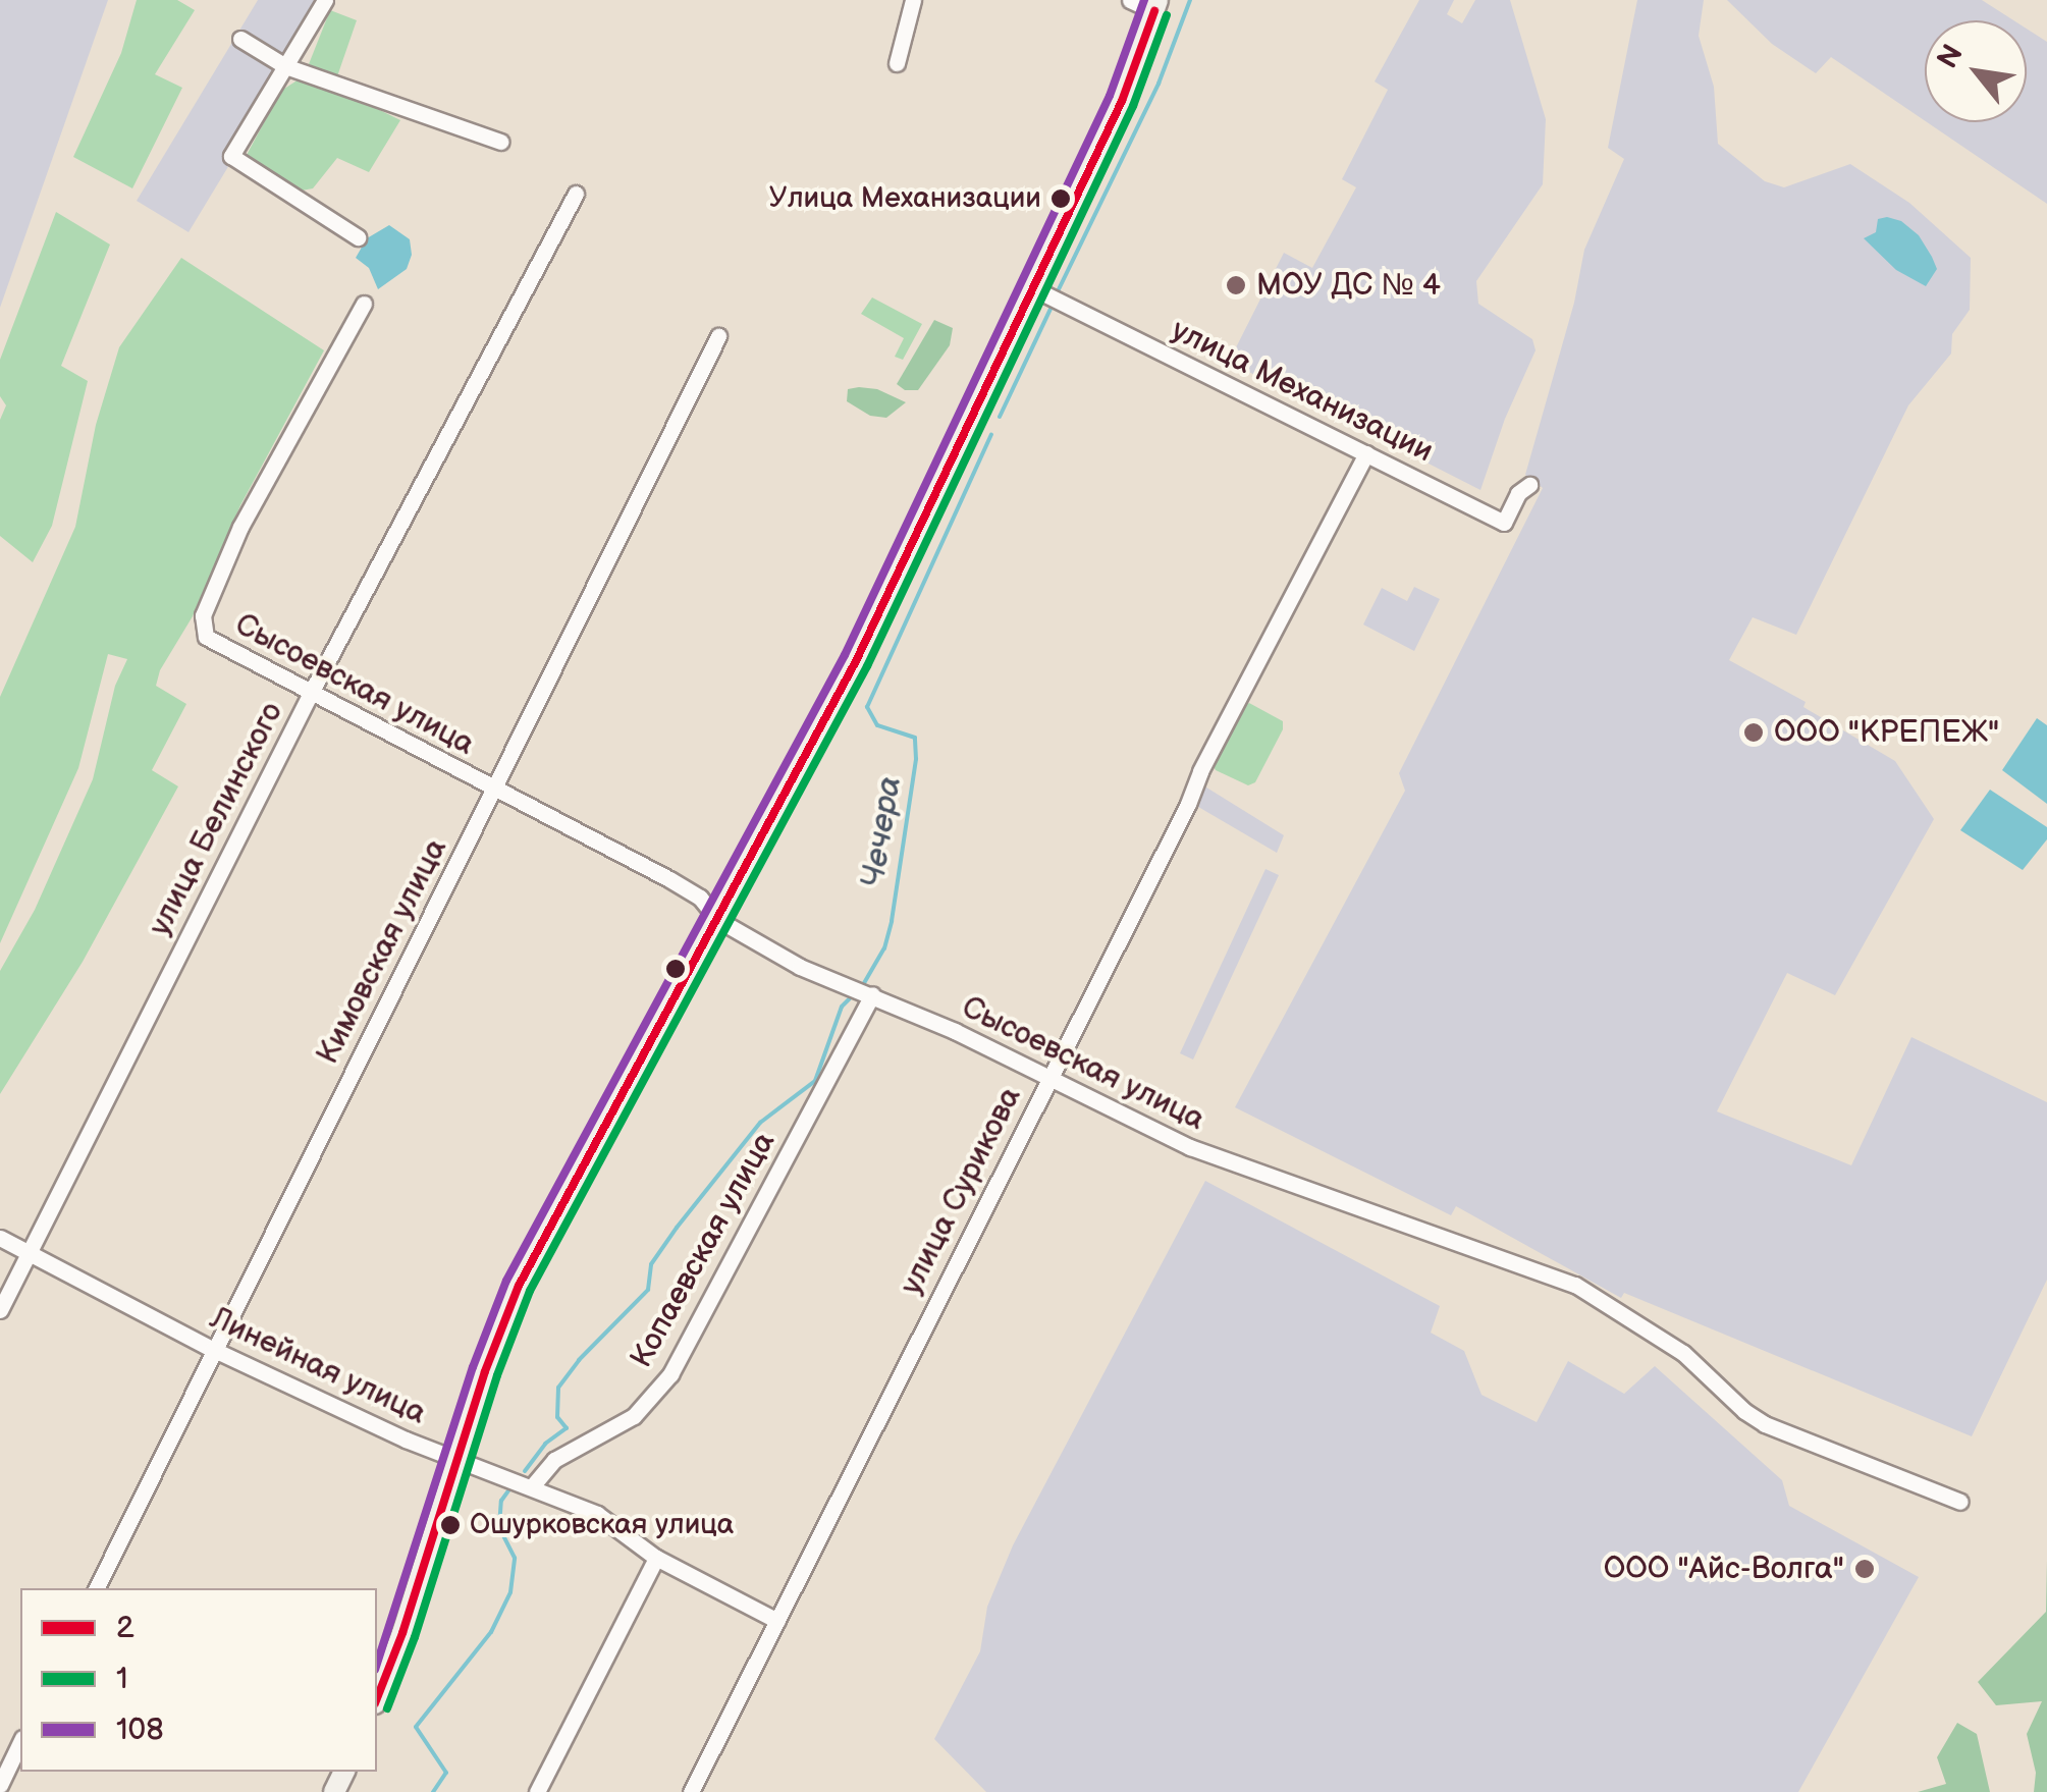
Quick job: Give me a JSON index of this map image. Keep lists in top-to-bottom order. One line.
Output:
{"streets":{"street":["улица Механизации","Сысоевская улица","улица Белинского","Кимовская улица","улица Сурикова","Копаевская улица","Линейная улица"]},"crossings":[["улица Механизации","улица Сурикова"],["Сысоевская улица","улица Белинского"],["Сысоевская улица","Кимовская улица"],["Сысоевская улица","улица Сурикова"],["Сысоевская улица","Копаевская улица"],["улица Белинского","Линейная улица"],["Кимовская улица","Линейная улица"],["улица Сурикова","Линейная улица"],["Копаевская улица","Линейная улица"]],"water":["Чечера"],"places":["Улица Механизации","МОУ ДС № 4","ООО \"КРЕПЕЖ\"","Ошурковская улица","ООО \"Айс-Волга\""],"lines":["transit line 108","transit line 2","transit line 1"],"legend":["2","1","108"],"north":"top left"}
